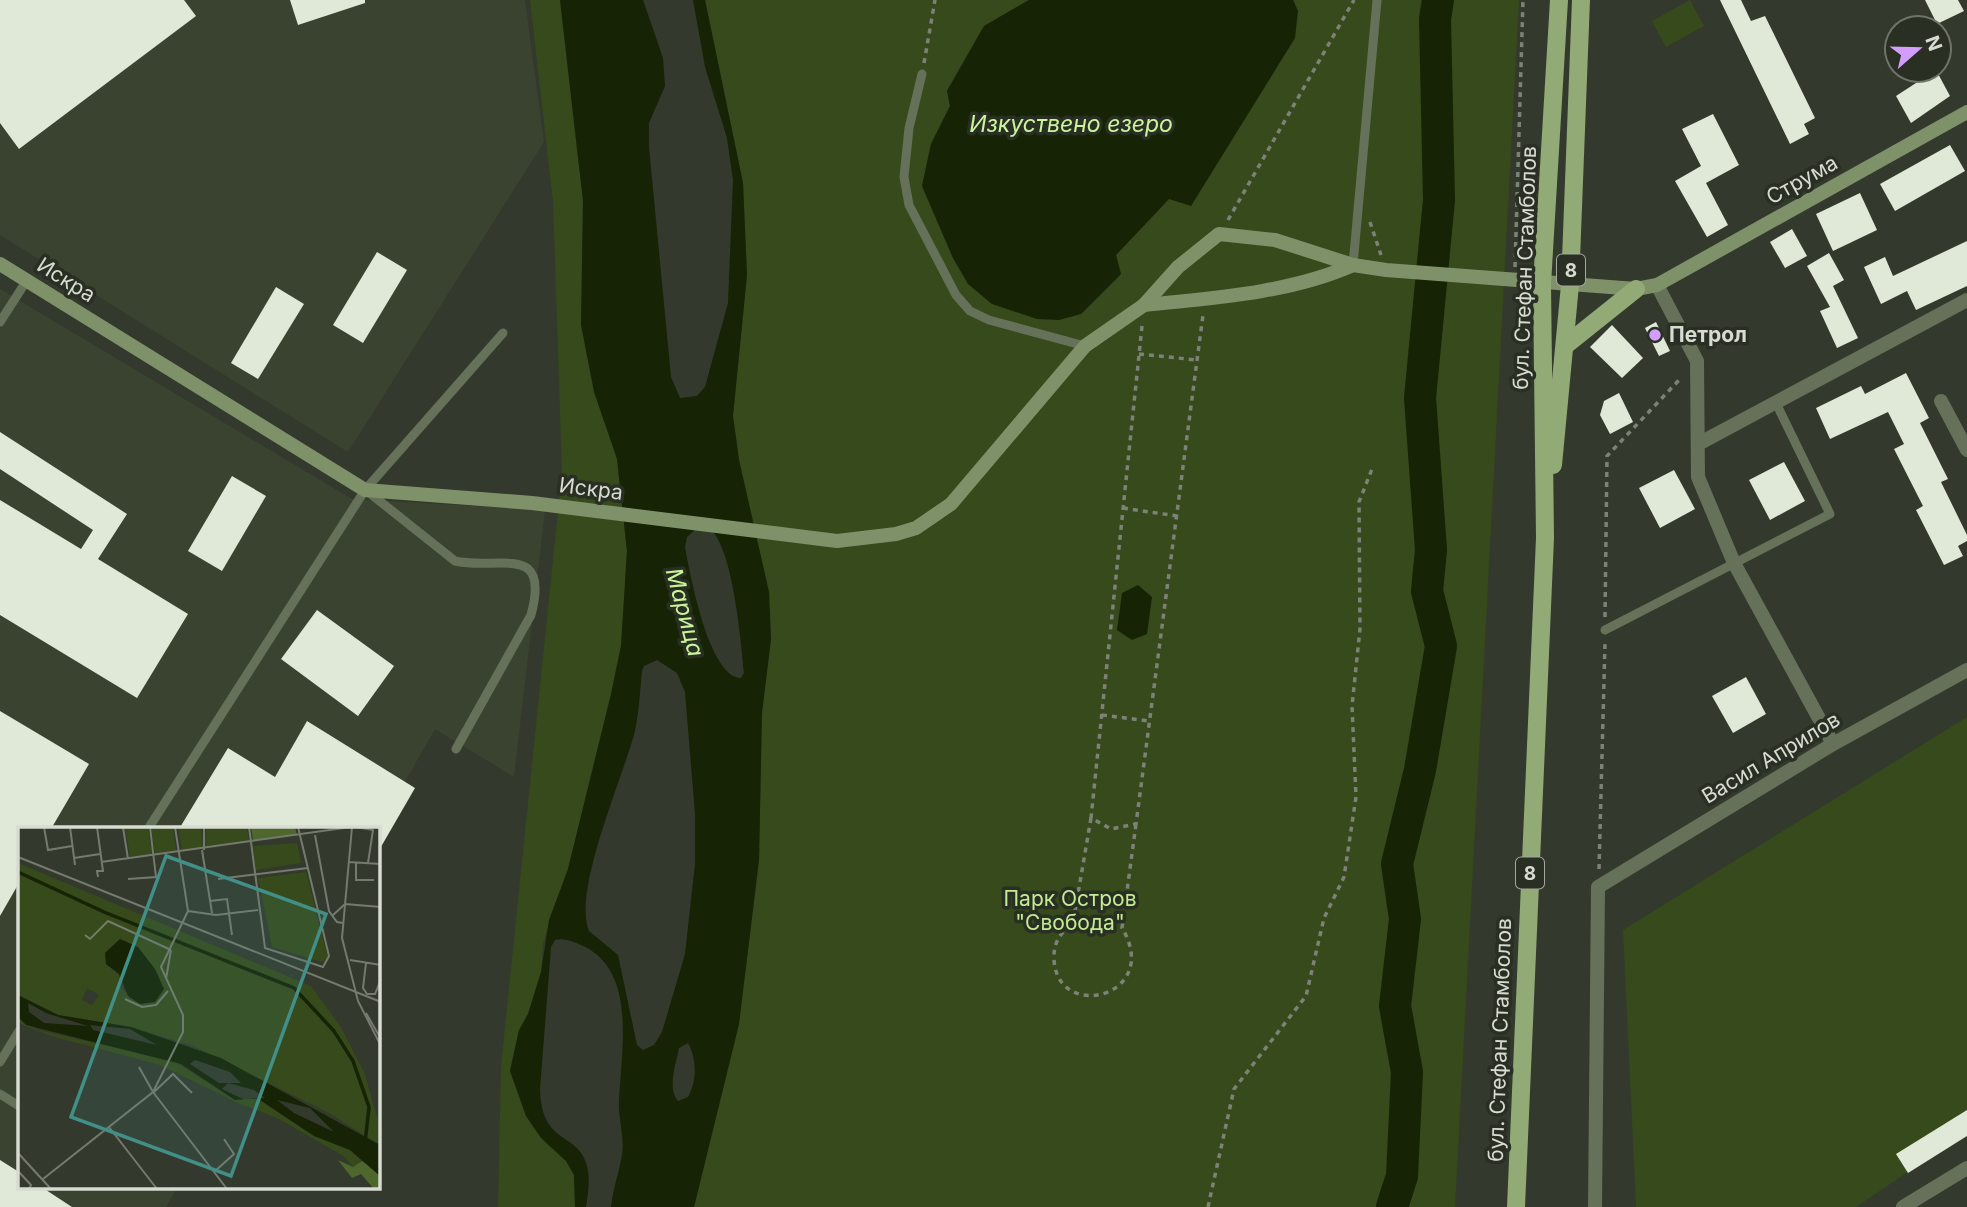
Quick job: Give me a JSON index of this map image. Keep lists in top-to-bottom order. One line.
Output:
{"streets":{"main road":["бул. Стефан Стамболов","8"],"street":["Струма","Искра","Васил Априлов"]},"crossings":[["Струма","бул. Стефан Стамболов"],["Струма","Искра"]],"water":["Изкуствено езеро","Марица"],"parks":["Парк Остров \"Свобода\""],"places":["Петрол"],"north":"right"}
